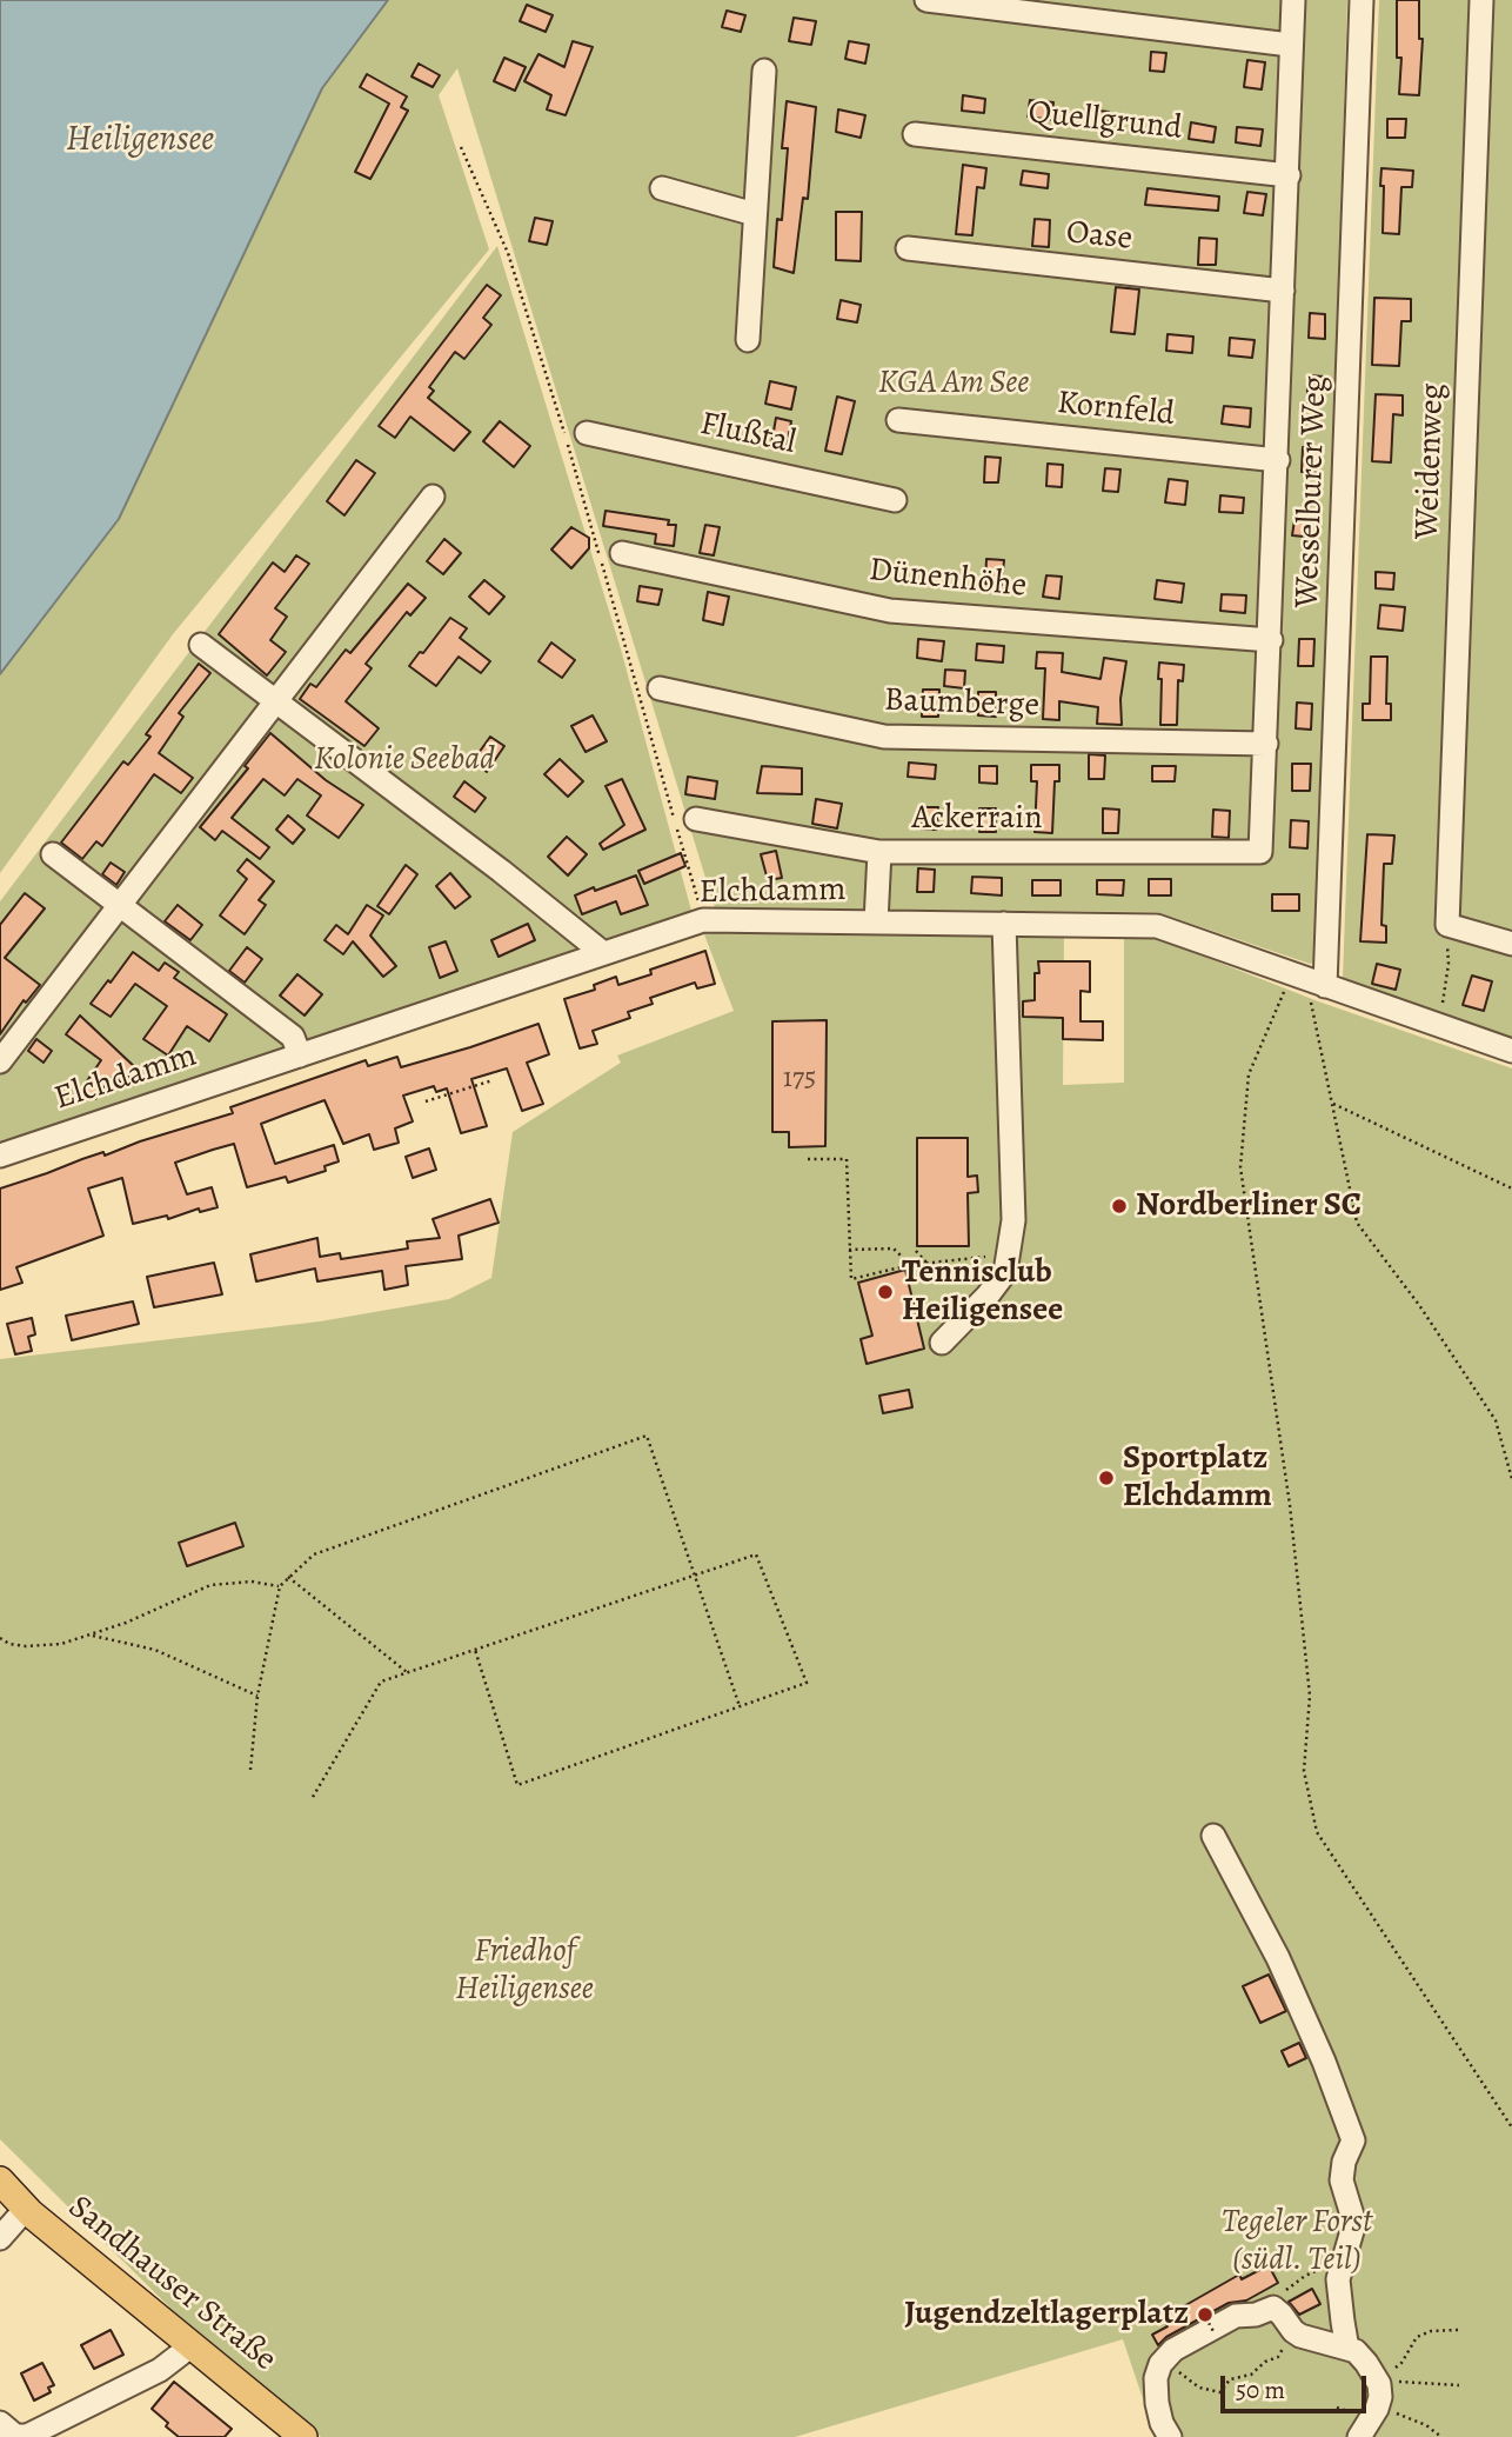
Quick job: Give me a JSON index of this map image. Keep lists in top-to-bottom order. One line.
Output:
{"streets":{"main road":["Sandhauser Straße"],"street":["Quellgrund","Oase","Kornfeld","Flußtal","Weidenweg","Wesselburer Weg","Dünenhöhe","Baumberge","Ackerrain","Elchdamm"]},"crossings":[["Wesselburer Weg","Elchdamm"],["Baumberge","Ackerrain"]],"water":["Heiligensee"],"parks":["KGA Am See","Kolonie Seebad","Friedhof Heiligensee","Tegeler Forst (südl. Teil)"],"places":["Nordberliner SC","Tennisclub Heiligensee","Sportplatz Elchdamm","Jugendzeltlagerplatz"],"house_numbers":["175"],"scale_bar":"50 m"}
